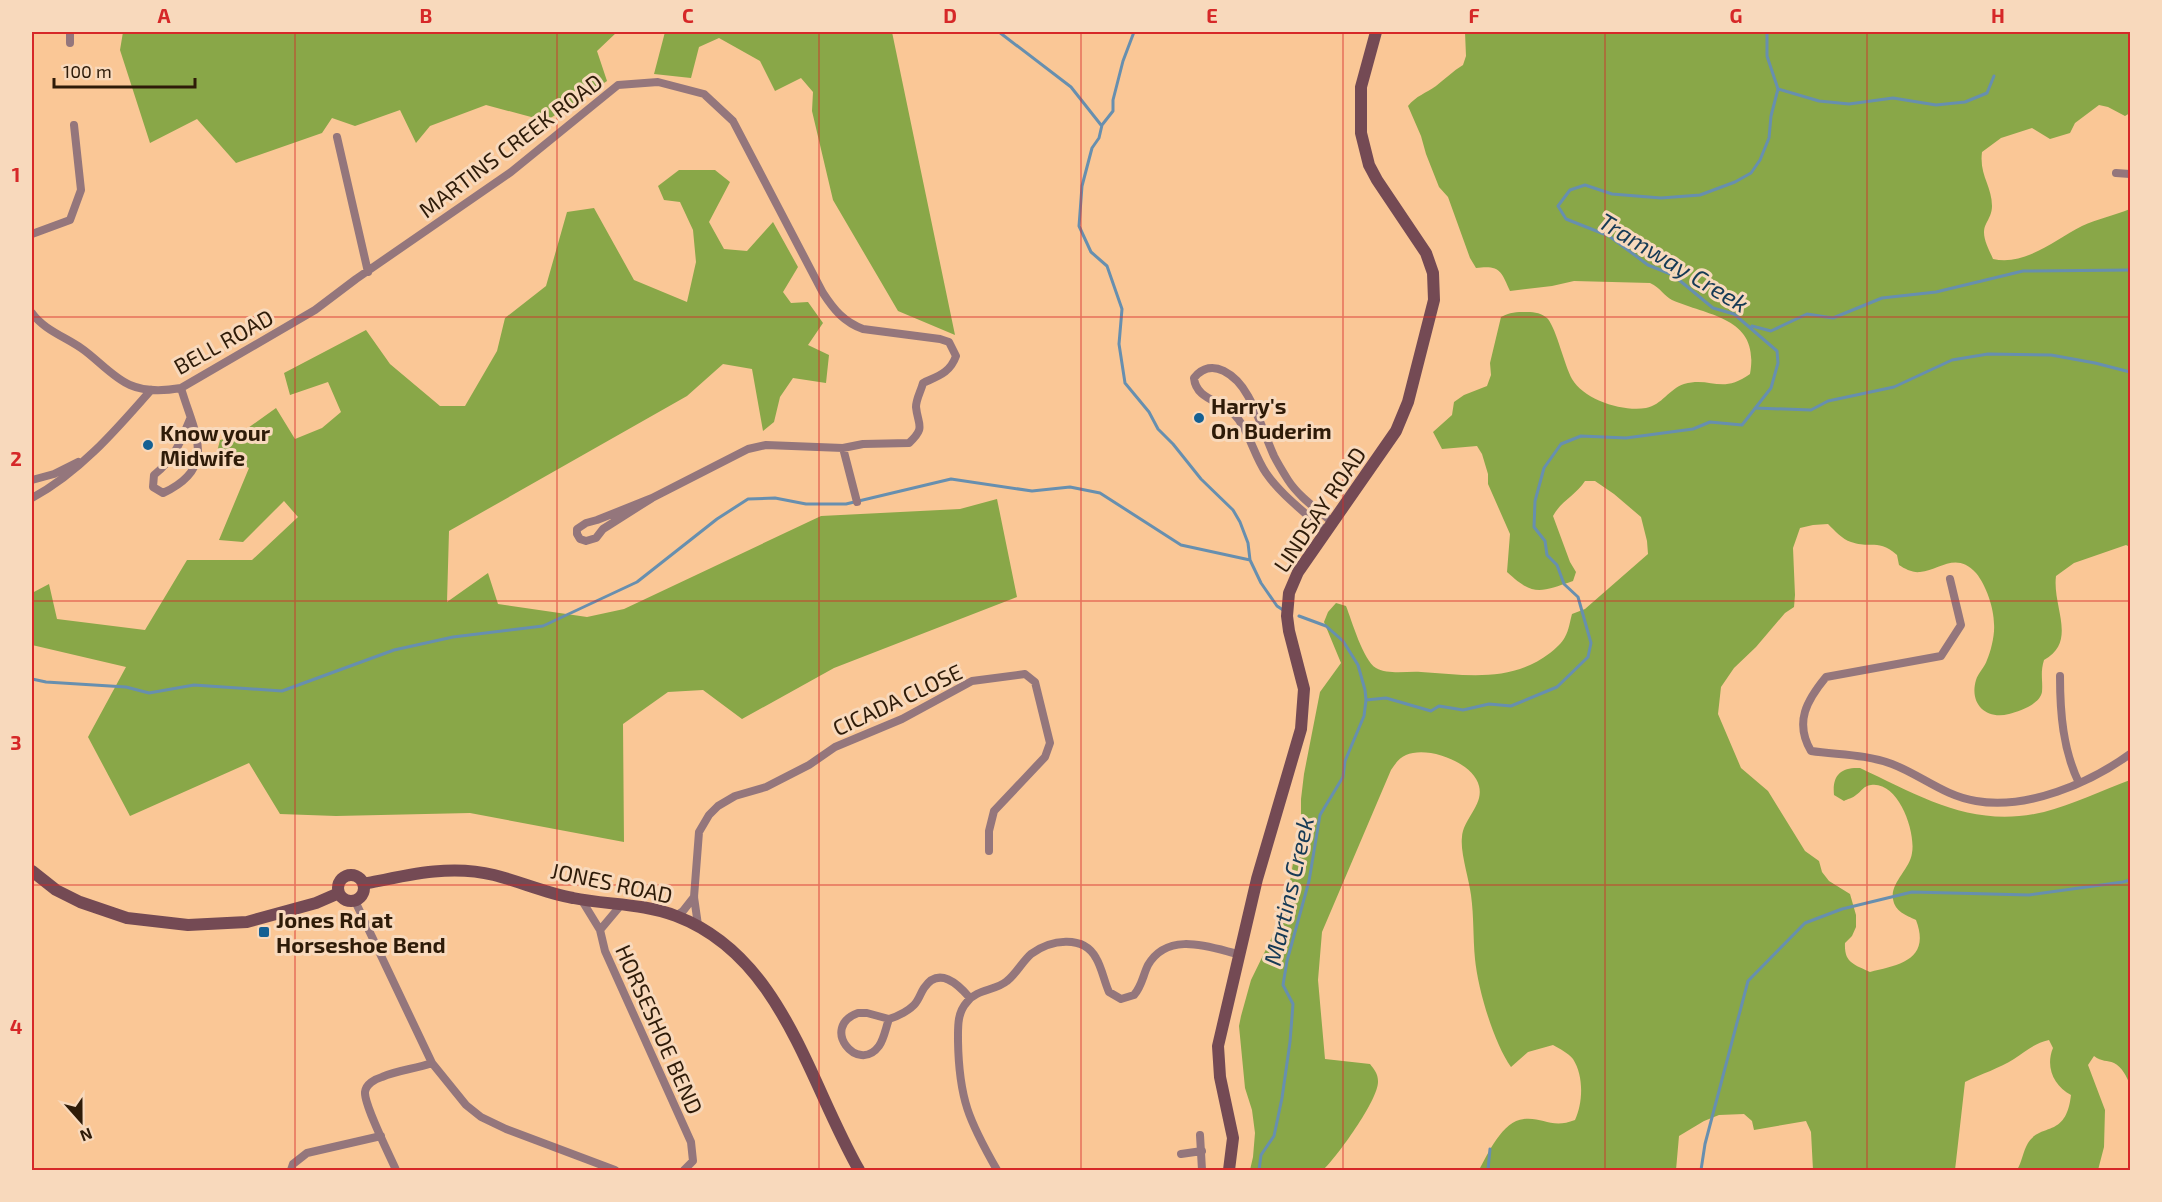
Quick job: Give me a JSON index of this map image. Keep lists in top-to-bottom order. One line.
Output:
{"streets":{"street":["MARTINS CREEK ROAD","BELL ROAD","LINDSAY ROAD","CICADA CLOSE","JONES ROAD","HORSESHOE BEND"]},"crossings":[["MARTINS CREEK ROAD","BELL ROAD"],["CICADA CLOSE","JONES ROAD"],["JONES ROAD","HORSESHOE BEND"]],"water":["Tramway Creek","Martins Creek"],"places":{"other":["Harry's On Buderim","Know your Midwife"],"transit":["Jones Rd at Horseshoe Bend"]},"scale_bar":"100 m","north":"bottom","grid":{"columns":["A","B","C","D","E","F","G","H"],"rows":["1","2","3","4"]}}
